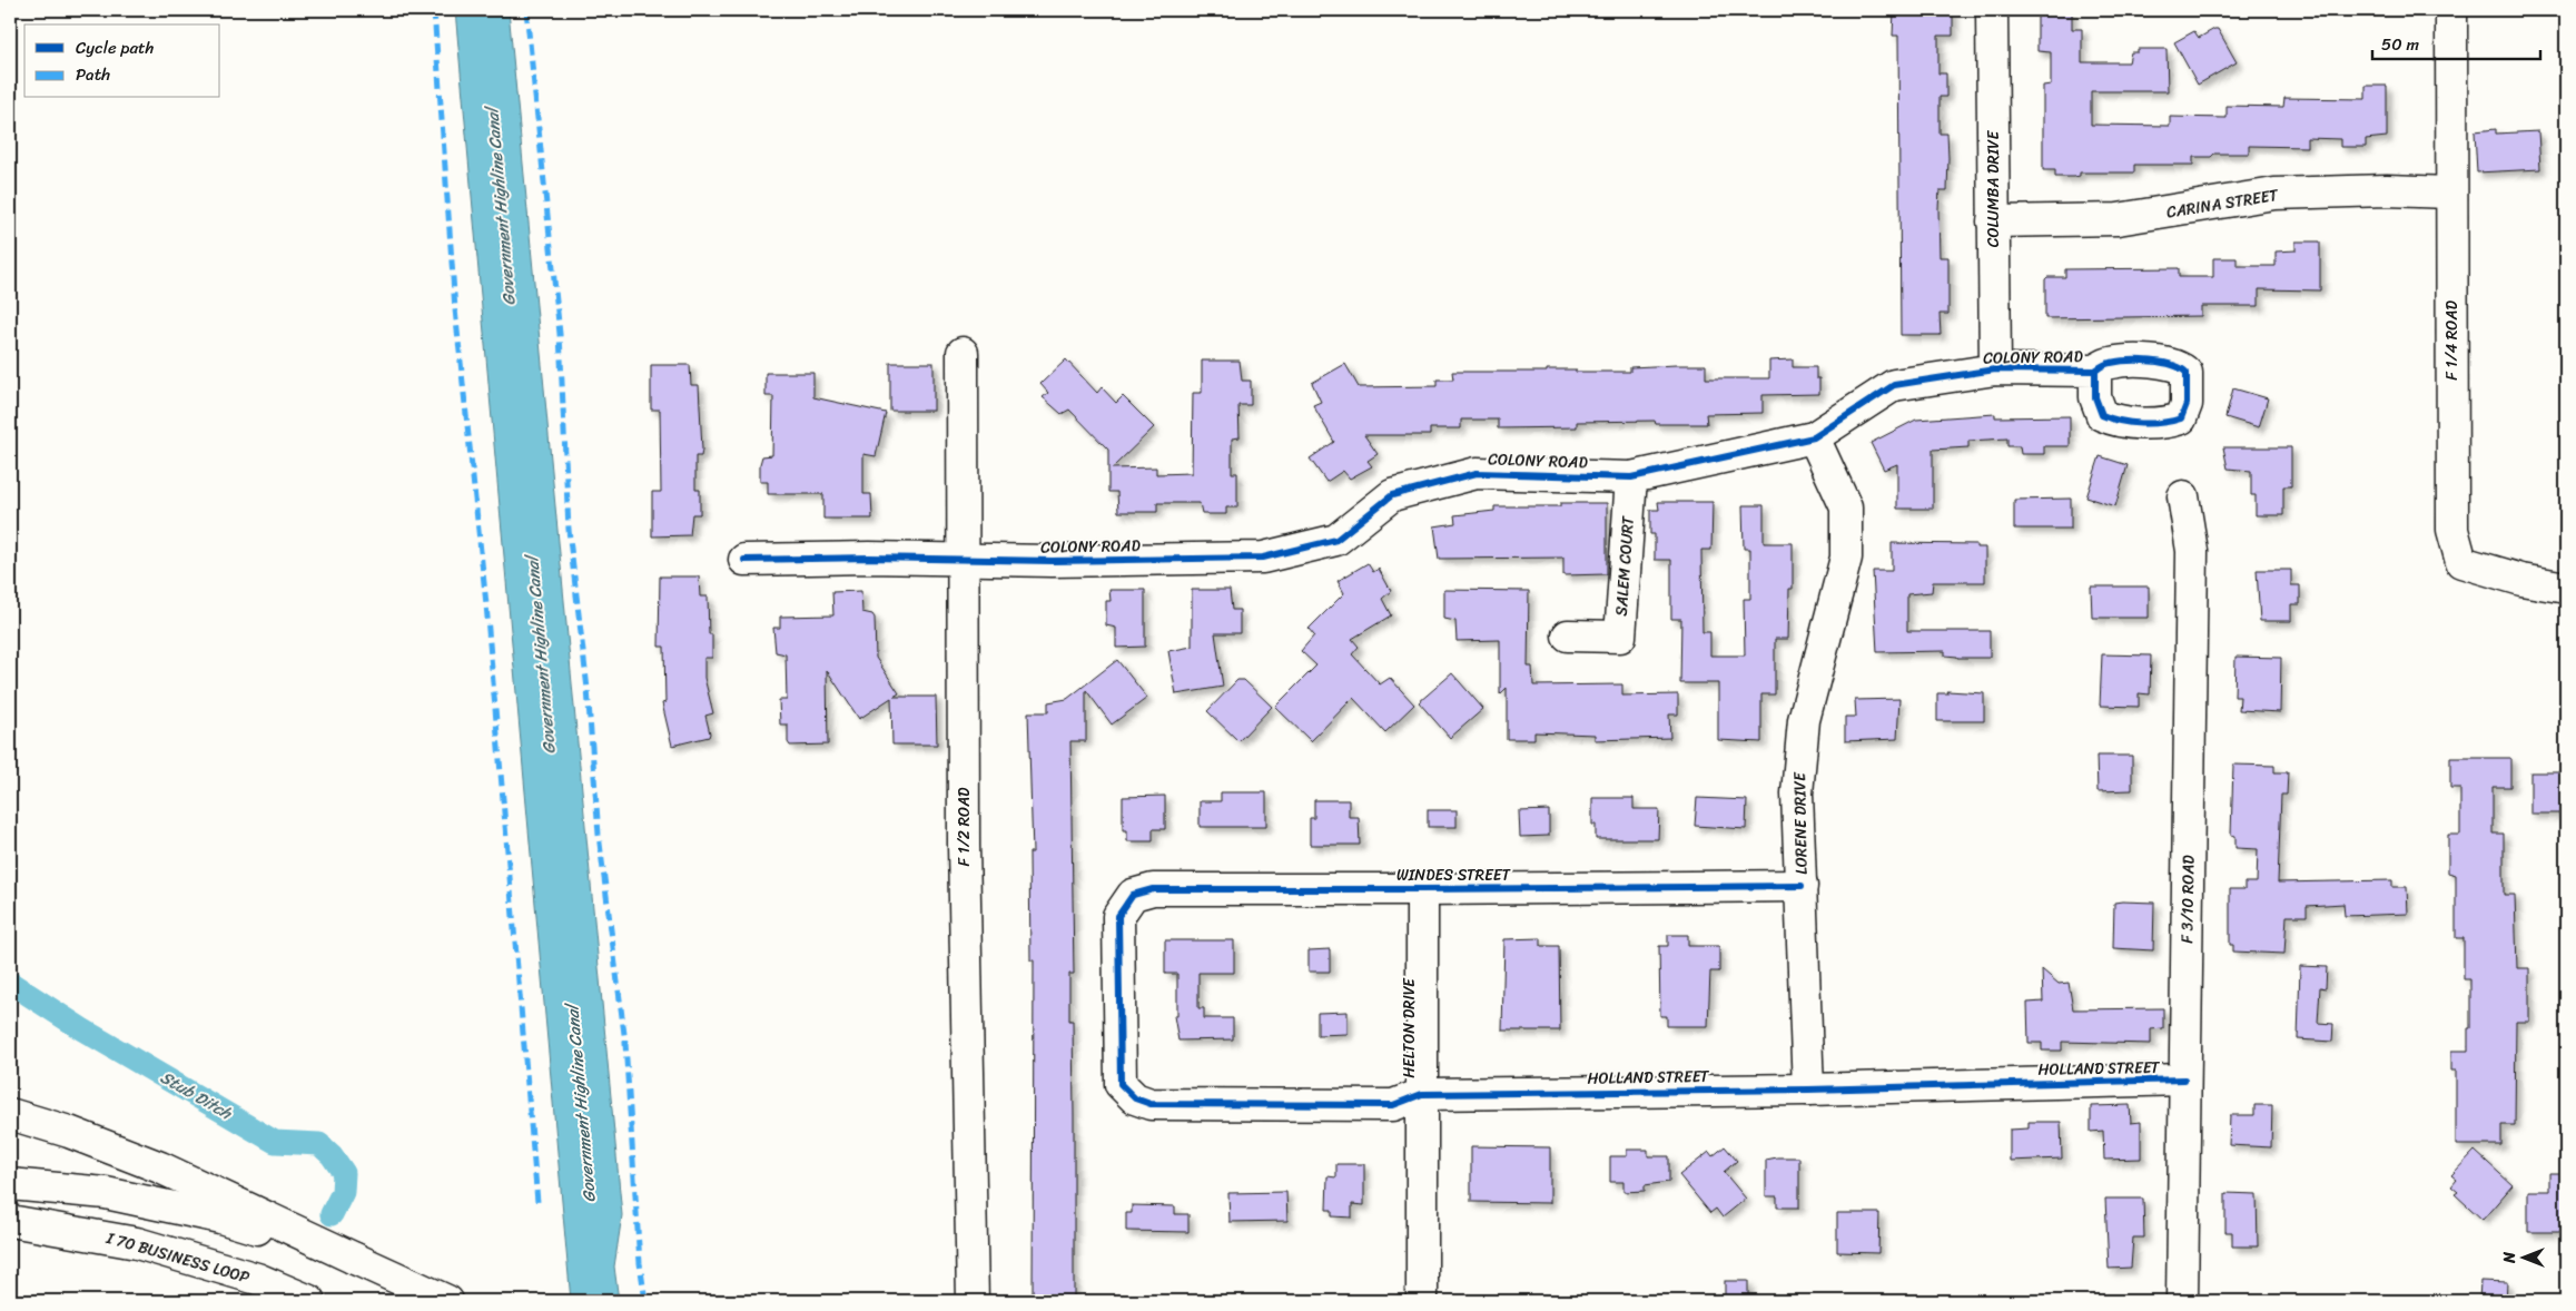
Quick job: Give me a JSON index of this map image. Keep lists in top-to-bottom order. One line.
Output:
{"streets":{"main road":["COLUMBA DRIVE","CARINA STREET","F 1/4 ROAD","COLONY ROAD","SALEM COURT","LORENE DRIVE","F 1/2 ROAD","WINDES STREET","F 3/10 ROAD","HELTON DRIVE","HOLLAND STREET","I 70 BUSINESS LOOP"]},"crossings":[["COLUMBA DRIVE","CARINA STREET"],["COLUMBA DRIVE","COLONY ROAD"],["CARINA STREET","F 1/4 ROAD"],["COLONY ROAD","SALEM COURT"],["COLONY ROAD","LORENE DRIVE"],["COLONY ROAD","F 1/2 ROAD"],["LORENE DRIVE","WINDES STREET"],["LORENE DRIVE","HOLLAND STREET"],["WINDES STREET","HELTON DRIVE"],["WINDES STREET","HOLLAND STREET"],["F 3/10 ROAD","HOLLAND STREET"],["HELTON DRIVE","HOLLAND STREET"]],"water":["Government Highline Canal","Stub Ditch"],"legend":["Cycle path","Path"],"scale_bar":"50 m","north":"left"}
